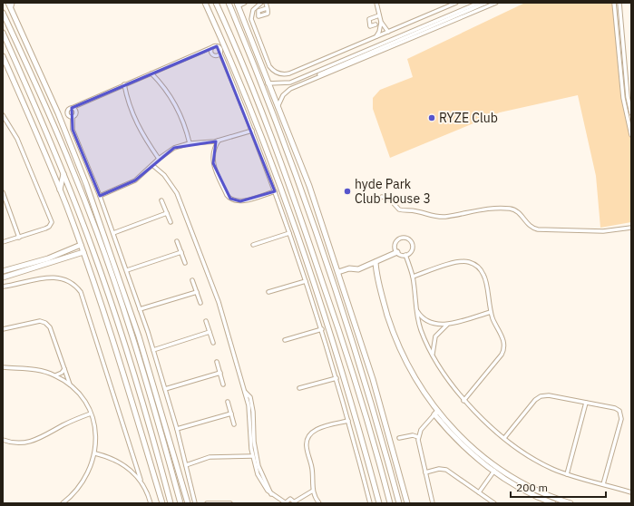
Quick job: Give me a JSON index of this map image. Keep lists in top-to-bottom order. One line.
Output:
{"places":["RYZE Club","hyde Park Club House 3"],"scale_bar":"200 m"}
